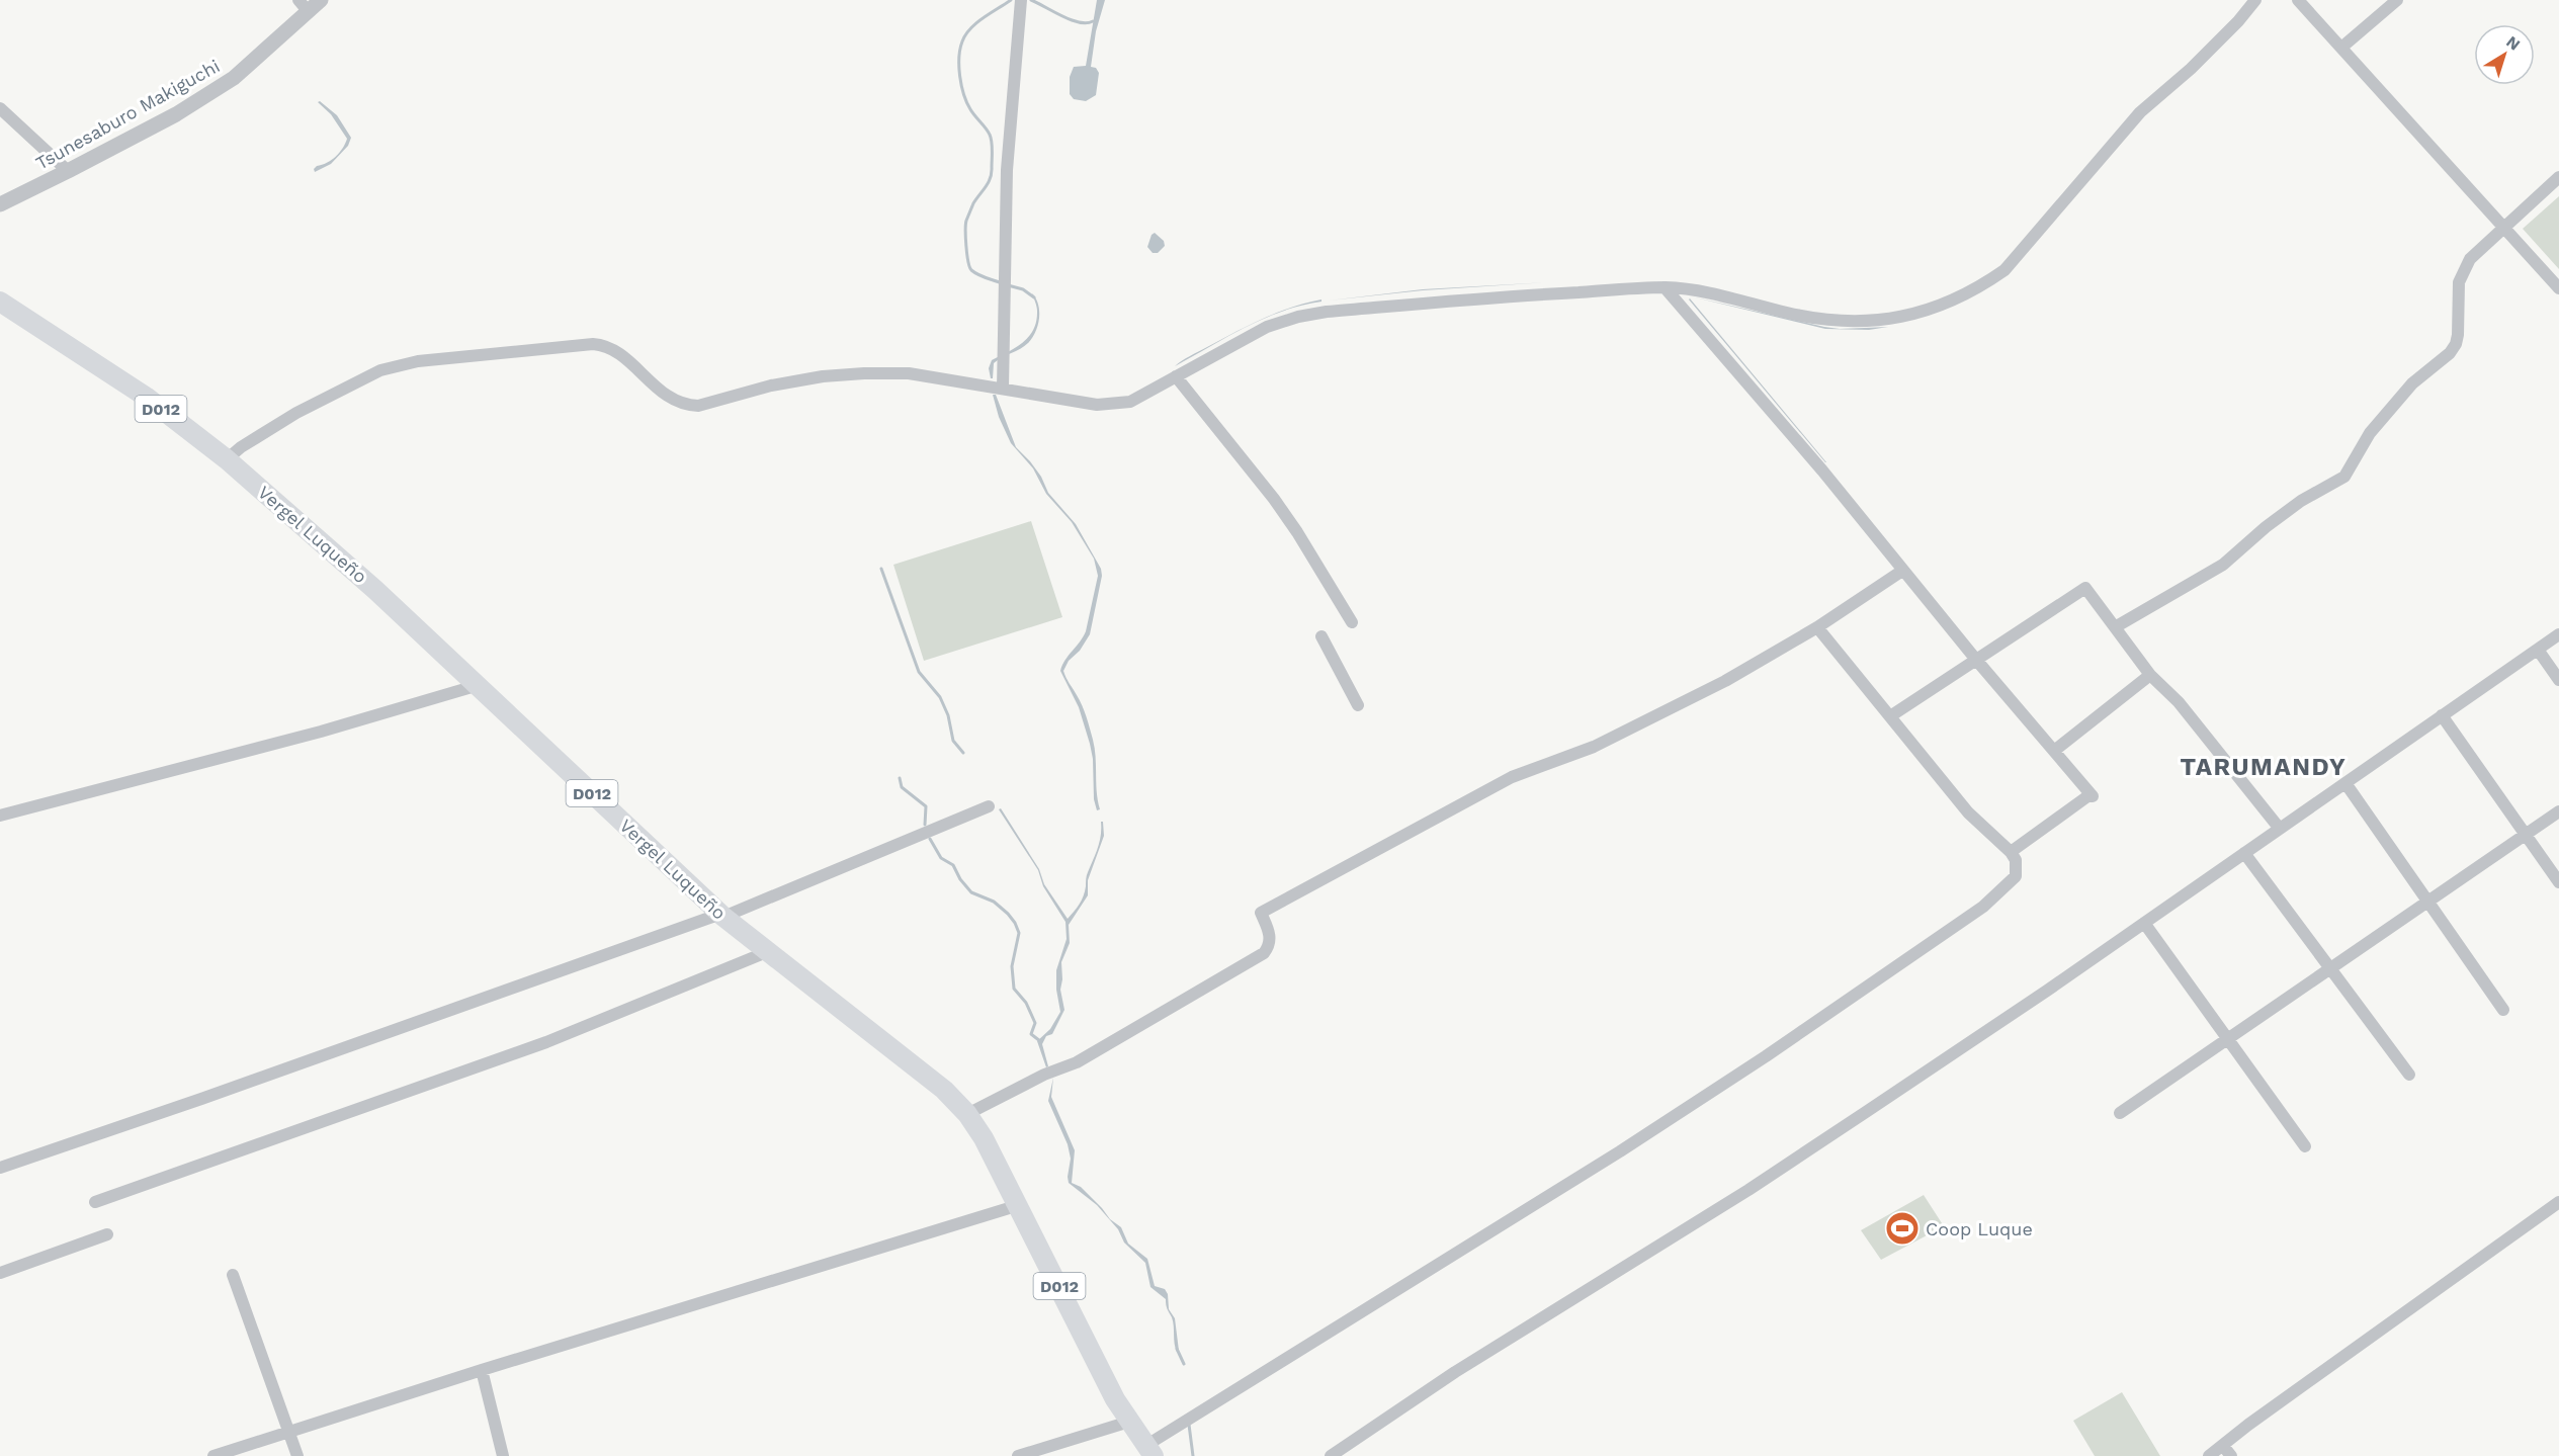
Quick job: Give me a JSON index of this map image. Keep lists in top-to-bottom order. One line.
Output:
{"streets":{"main road":["D012","Vergel Luqueño"],"street":["Tsunesaburo Makiguchi"]},"districts":["TARUMANDY"],"places":{"sports":["Coop Luque"]},"north":"top right"}
